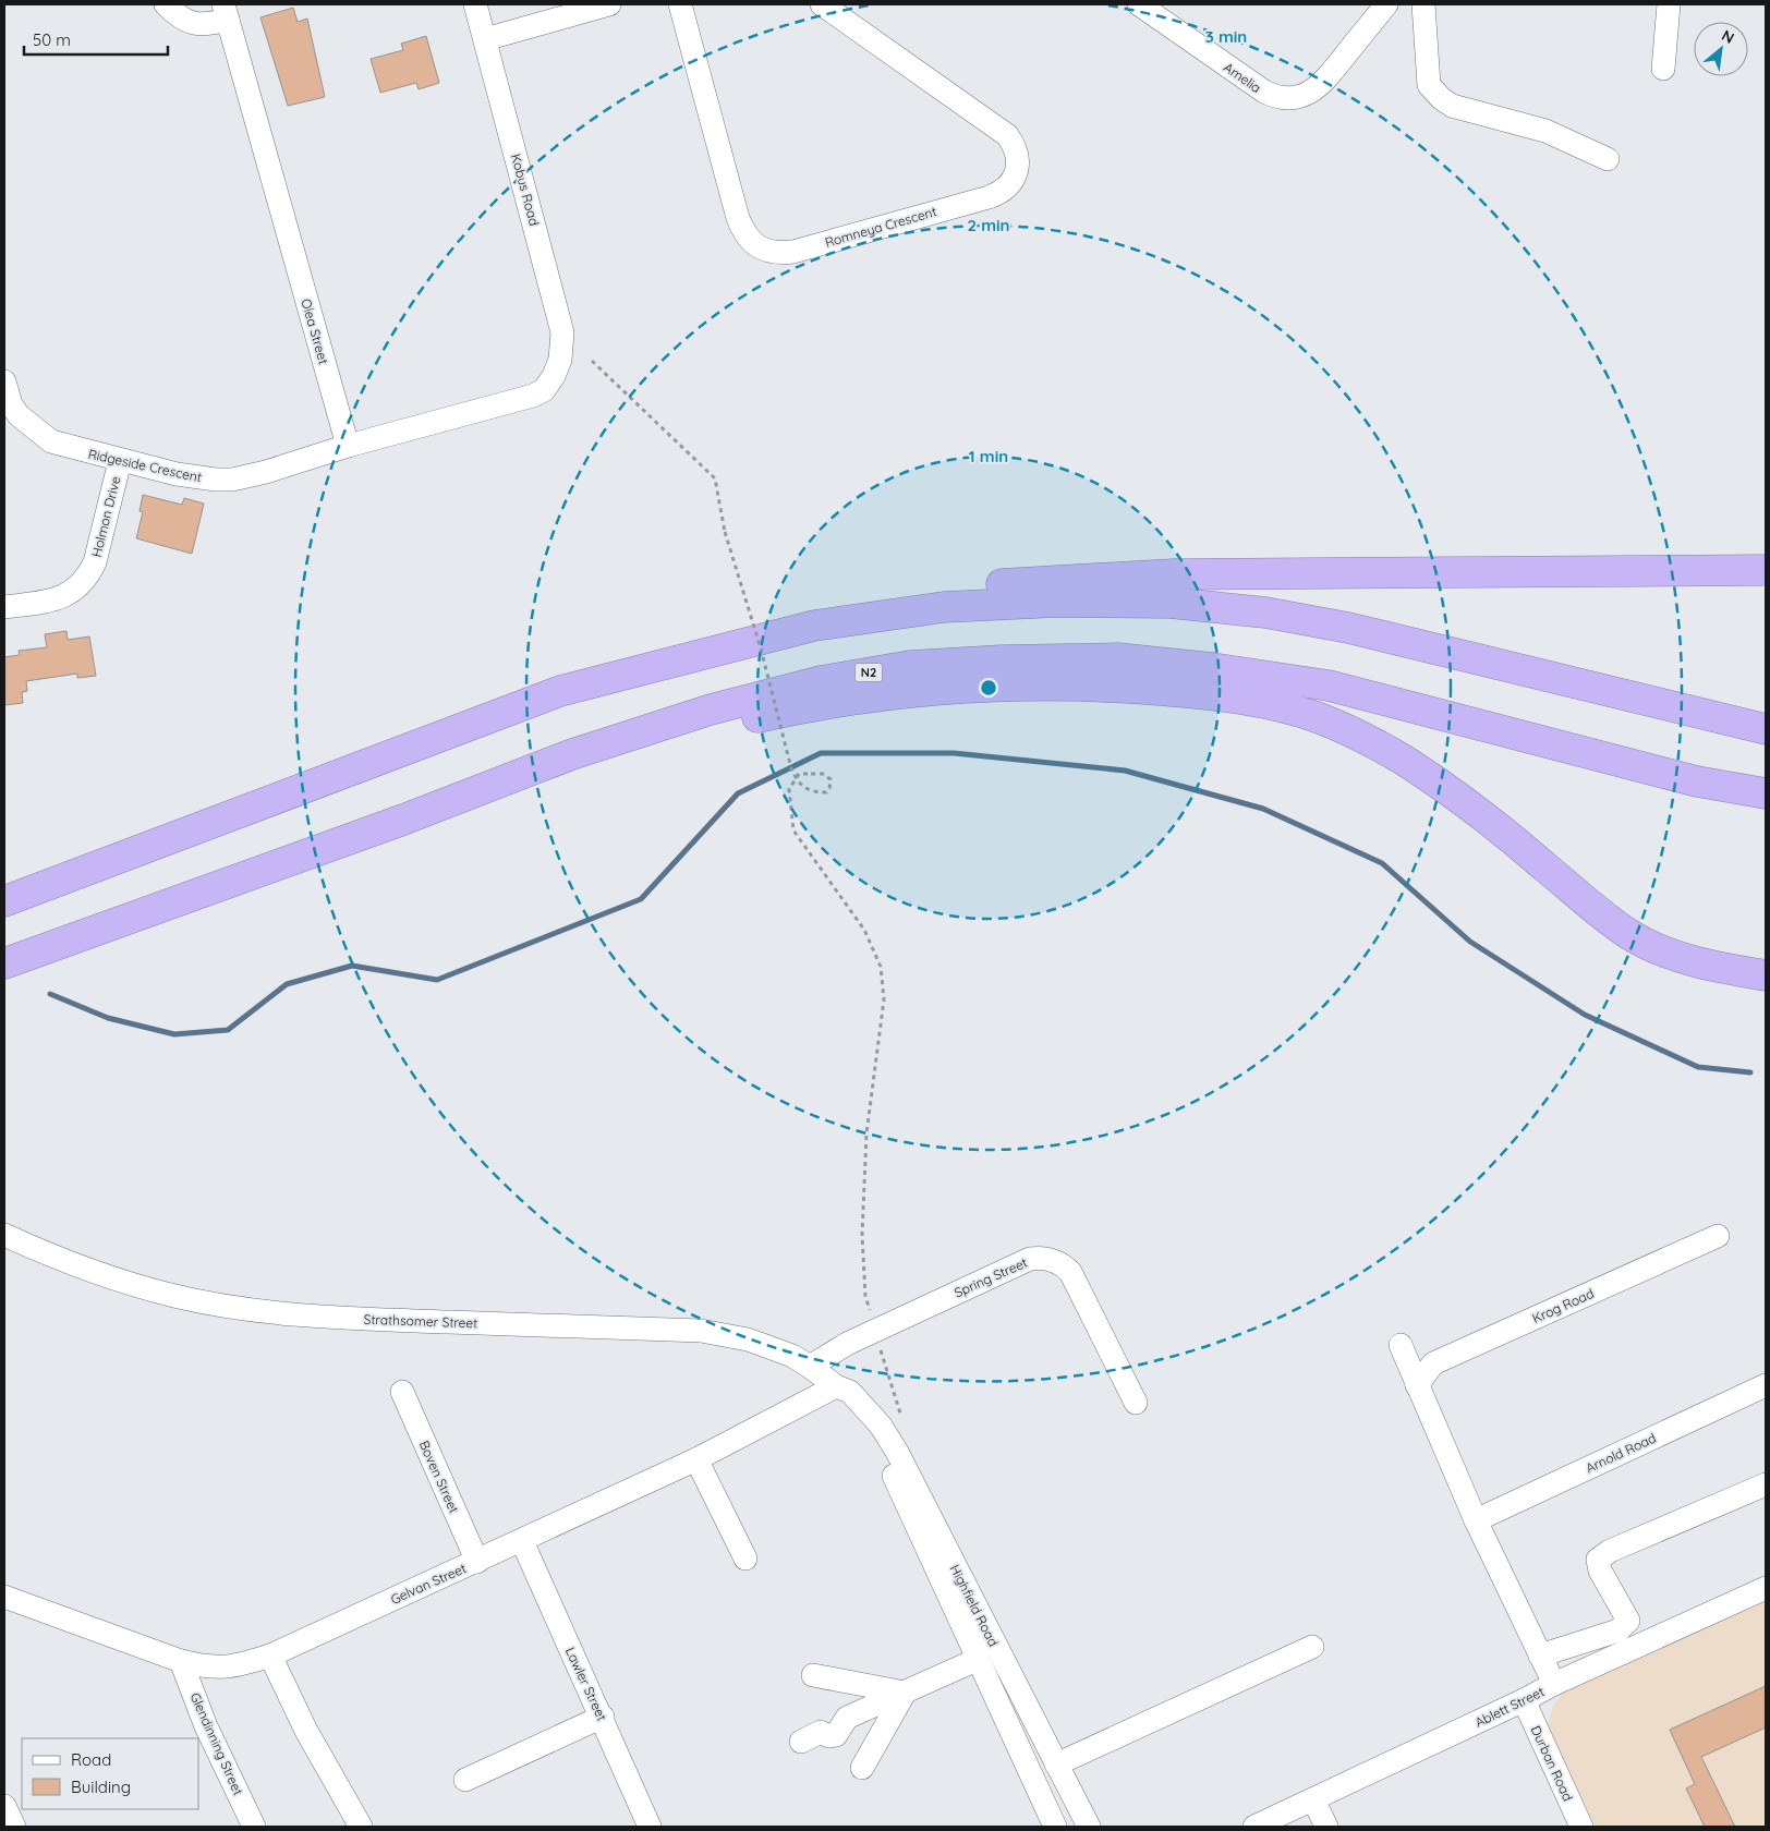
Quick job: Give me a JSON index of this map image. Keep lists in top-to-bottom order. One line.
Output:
{"streets":{"highway":["N2"],"street":["Amelia","Kobus Road","Romneya Crescent","Olea Street","Ridgeside Crescent","Holmon Drive","Spring Street","Krog Road","Strathsomer Street","Arnold Road","Boven Street","Gelvan Street","Highfield Road","Lawler Street","Ablett Street","Glendinning Street","Durban Road"]},"crossings":[["Kobus Road","Olea Street"],["Kobus Road","Ridgeside Crescent"],["Olea Street","Ridgeside Crescent"],["Ridgeside Crescent","Holmon Drive"],["Spring Street","Strathsomer Street"],["Strathsomer Street","Gelvan Street"],["Strathsomer Street","Highfield Road"],["Boven Street","Gelvan Street"],["Gelvan Street","Highfield Road"],["Gelvan Street","Lawler Street"],["Gelvan Street","Glendinning Street"],["Ablett Street","Durban Road"]],"legend":["Road","Building"],"scale_bar":"50 m","north":"top right","rings":["3 min","2 min","1 min"]}
